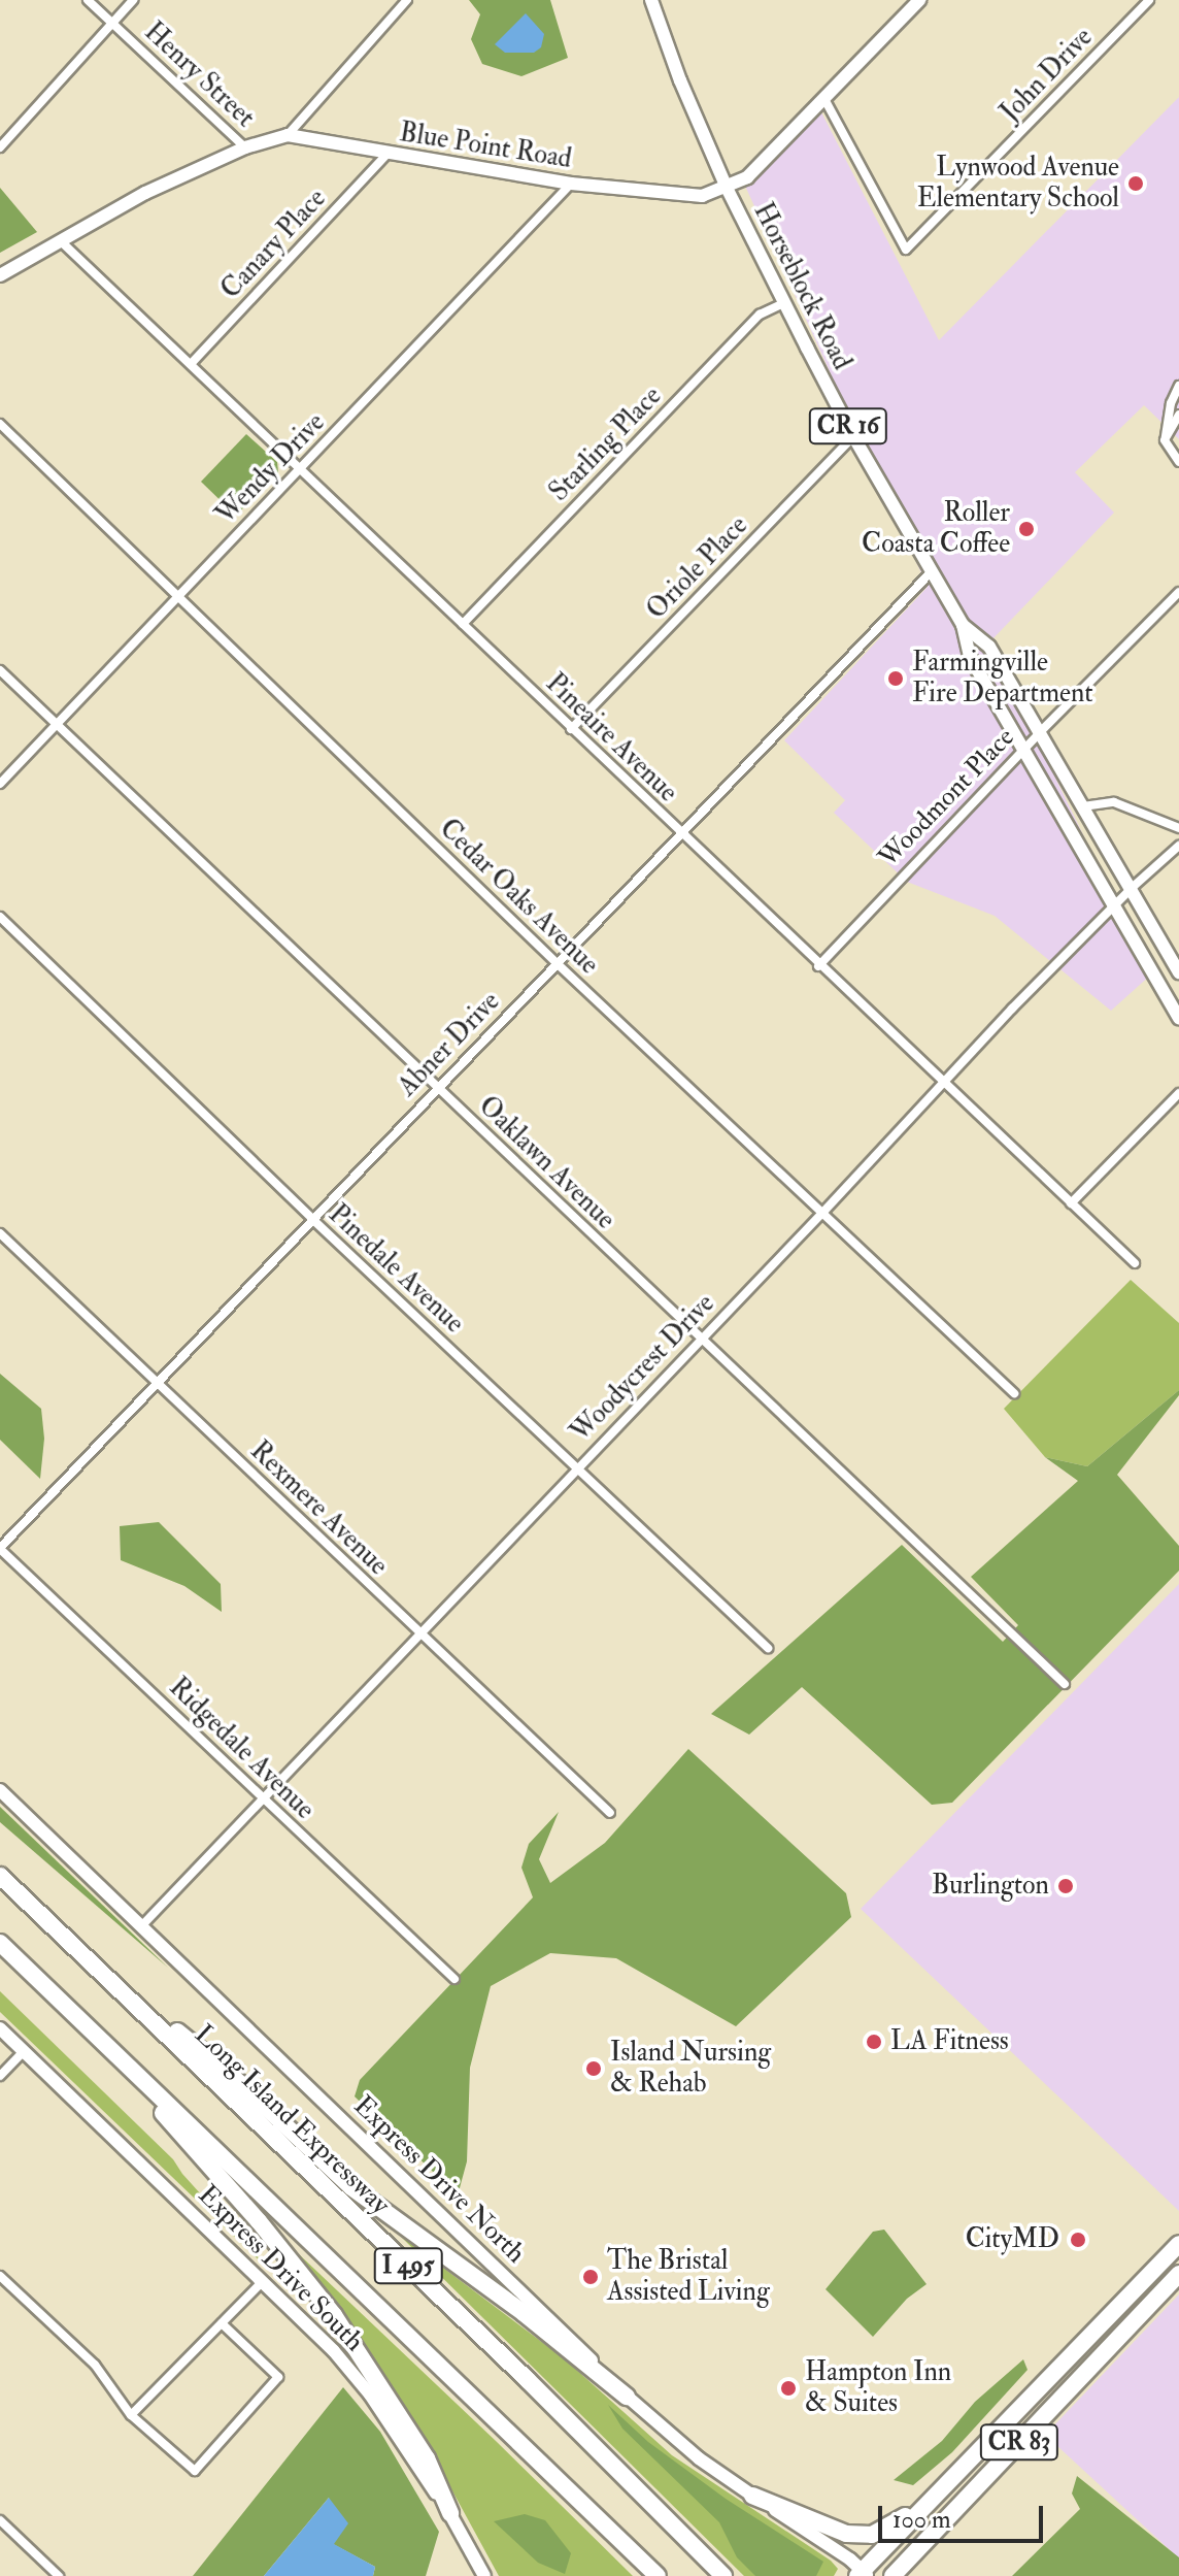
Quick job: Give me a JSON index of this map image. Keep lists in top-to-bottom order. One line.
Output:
{"streets":{"highway":["Long Island Expressway","I 495","CR 83"],"main road":["Blue Point Road","Horseblock Road","CR 16","Express Drive North","Express Drive South"],"street":["Henry Street","John Drive","Canary Place","Starling Place","Wendy Drive","Oriole Place","Pineaire Avenue","Woodmont Place","Cedar Oaks Avenue","Abner Drive","Oaklawn Avenue","Pinedale Avenue","Woodycrest Drive","Rexmere Avenue","Ridgedale Avenue"]},"crossings":[["Henry Street","Blue Point Road"],["John Drive","Blue Point Road"],["Blue Point Road","Canary Place"],["Blue Point Road","Horseblock Road"],["Blue Point Road","Wendy Drive"],["Blue Point Road","Pineaire Avenue"],["Canary Place","Pineaire Avenue"],["Horseblock Road","Starling Place"],["Horseblock Road","Oriole Place"],["Horseblock Road","Woodmont Place"],["Horseblock Road","Abner Drive"],["Horseblock Road","Woodycrest Drive"],["Starling Place","Pineaire Avenue"],["Wendy Drive","Pineaire Avenue"],["Wendy Drive","Cedar Oaks Avenue"],["Wendy Drive","Oaklawn Avenue"],["Oriole Place","Pineaire Avenue"],["Pineaire Avenue","Woodmont Place"],["Pineaire Avenue","Abner Drive"],["Pineaire Avenue","Woodycrest Drive"],["Cedar Oaks Avenue","Abner Drive"],["Cedar Oaks Avenue","Woodycrest Drive"],["Abner Drive","Oaklawn Avenue"],["Abner Drive","Pinedale Avenue"],["Abner Drive","Rexmere Avenue"],["Abner Drive","Ridgedale Avenue"],["Oaklawn Avenue","Woodycrest Drive"],["Pinedale Avenue","Woodycrest Drive"],["Woodycrest Drive","Rexmere Avenue"],["Woodycrest Drive","Ridgedale Avenue"],["Woodycrest Drive","Express Drive North"],["Express Drive North","CR 83"]],"places":["Lynwood Avenue Elementary School","Roller Coasta Coffee","Farmingville Fire Department","Burlington","LA Fitness","Island Nursing & Rehab","CityMD","The Bristal Assisted Living","Hampton Inn & Suites"],"scale_bar":"100 m"}
